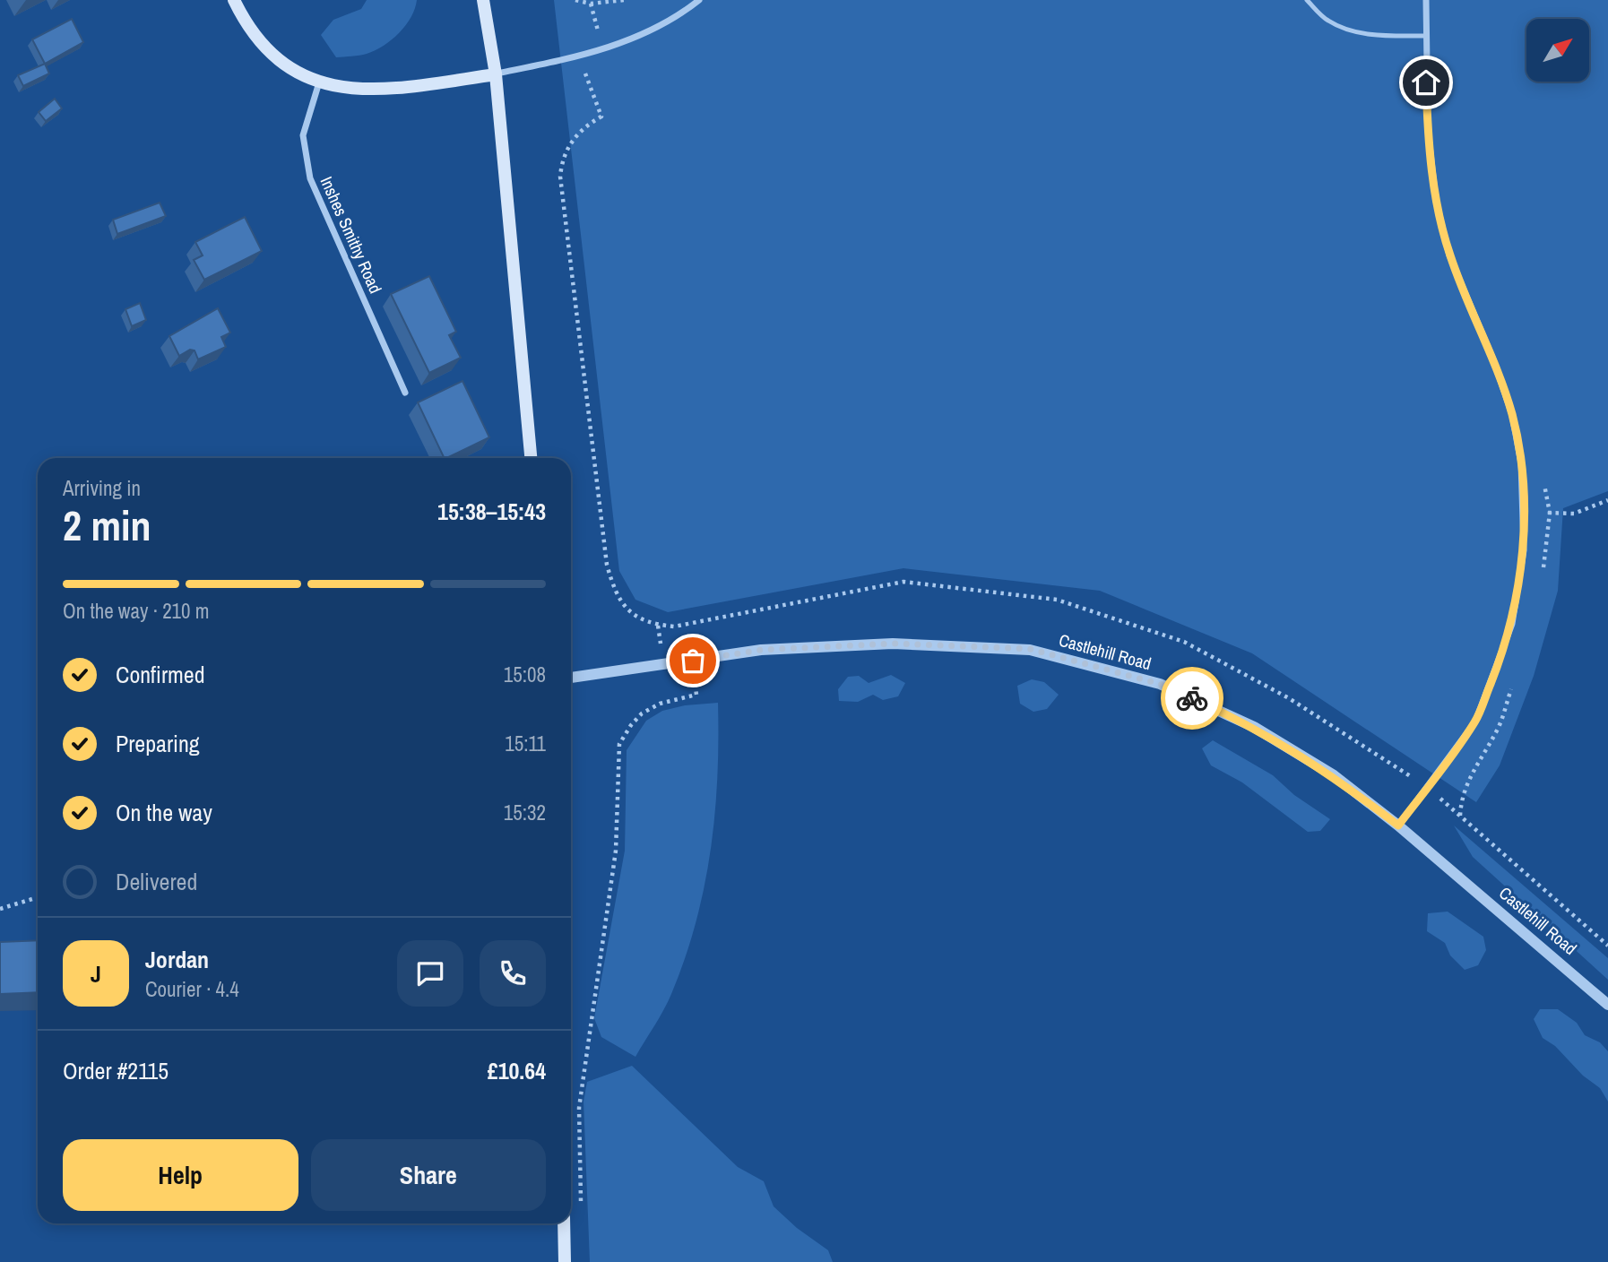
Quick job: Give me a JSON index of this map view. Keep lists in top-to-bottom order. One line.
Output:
{"streets":{"street":["Inshes Smithy Road","Castlehill Road"]},"north":"top right","page":{"heading":["2 min","Arriving in","15:38–15:43"],"panel":["Jordan","Courier · 4.4","Order #2115","£10.64"],"bar":"On the way · 210 m","list":[["Confirmed","15:08"],["Preparing","15:11"],["On the way","15:32"],"Delivered"],"round":"J","buttons":["Help","Share"]}}
